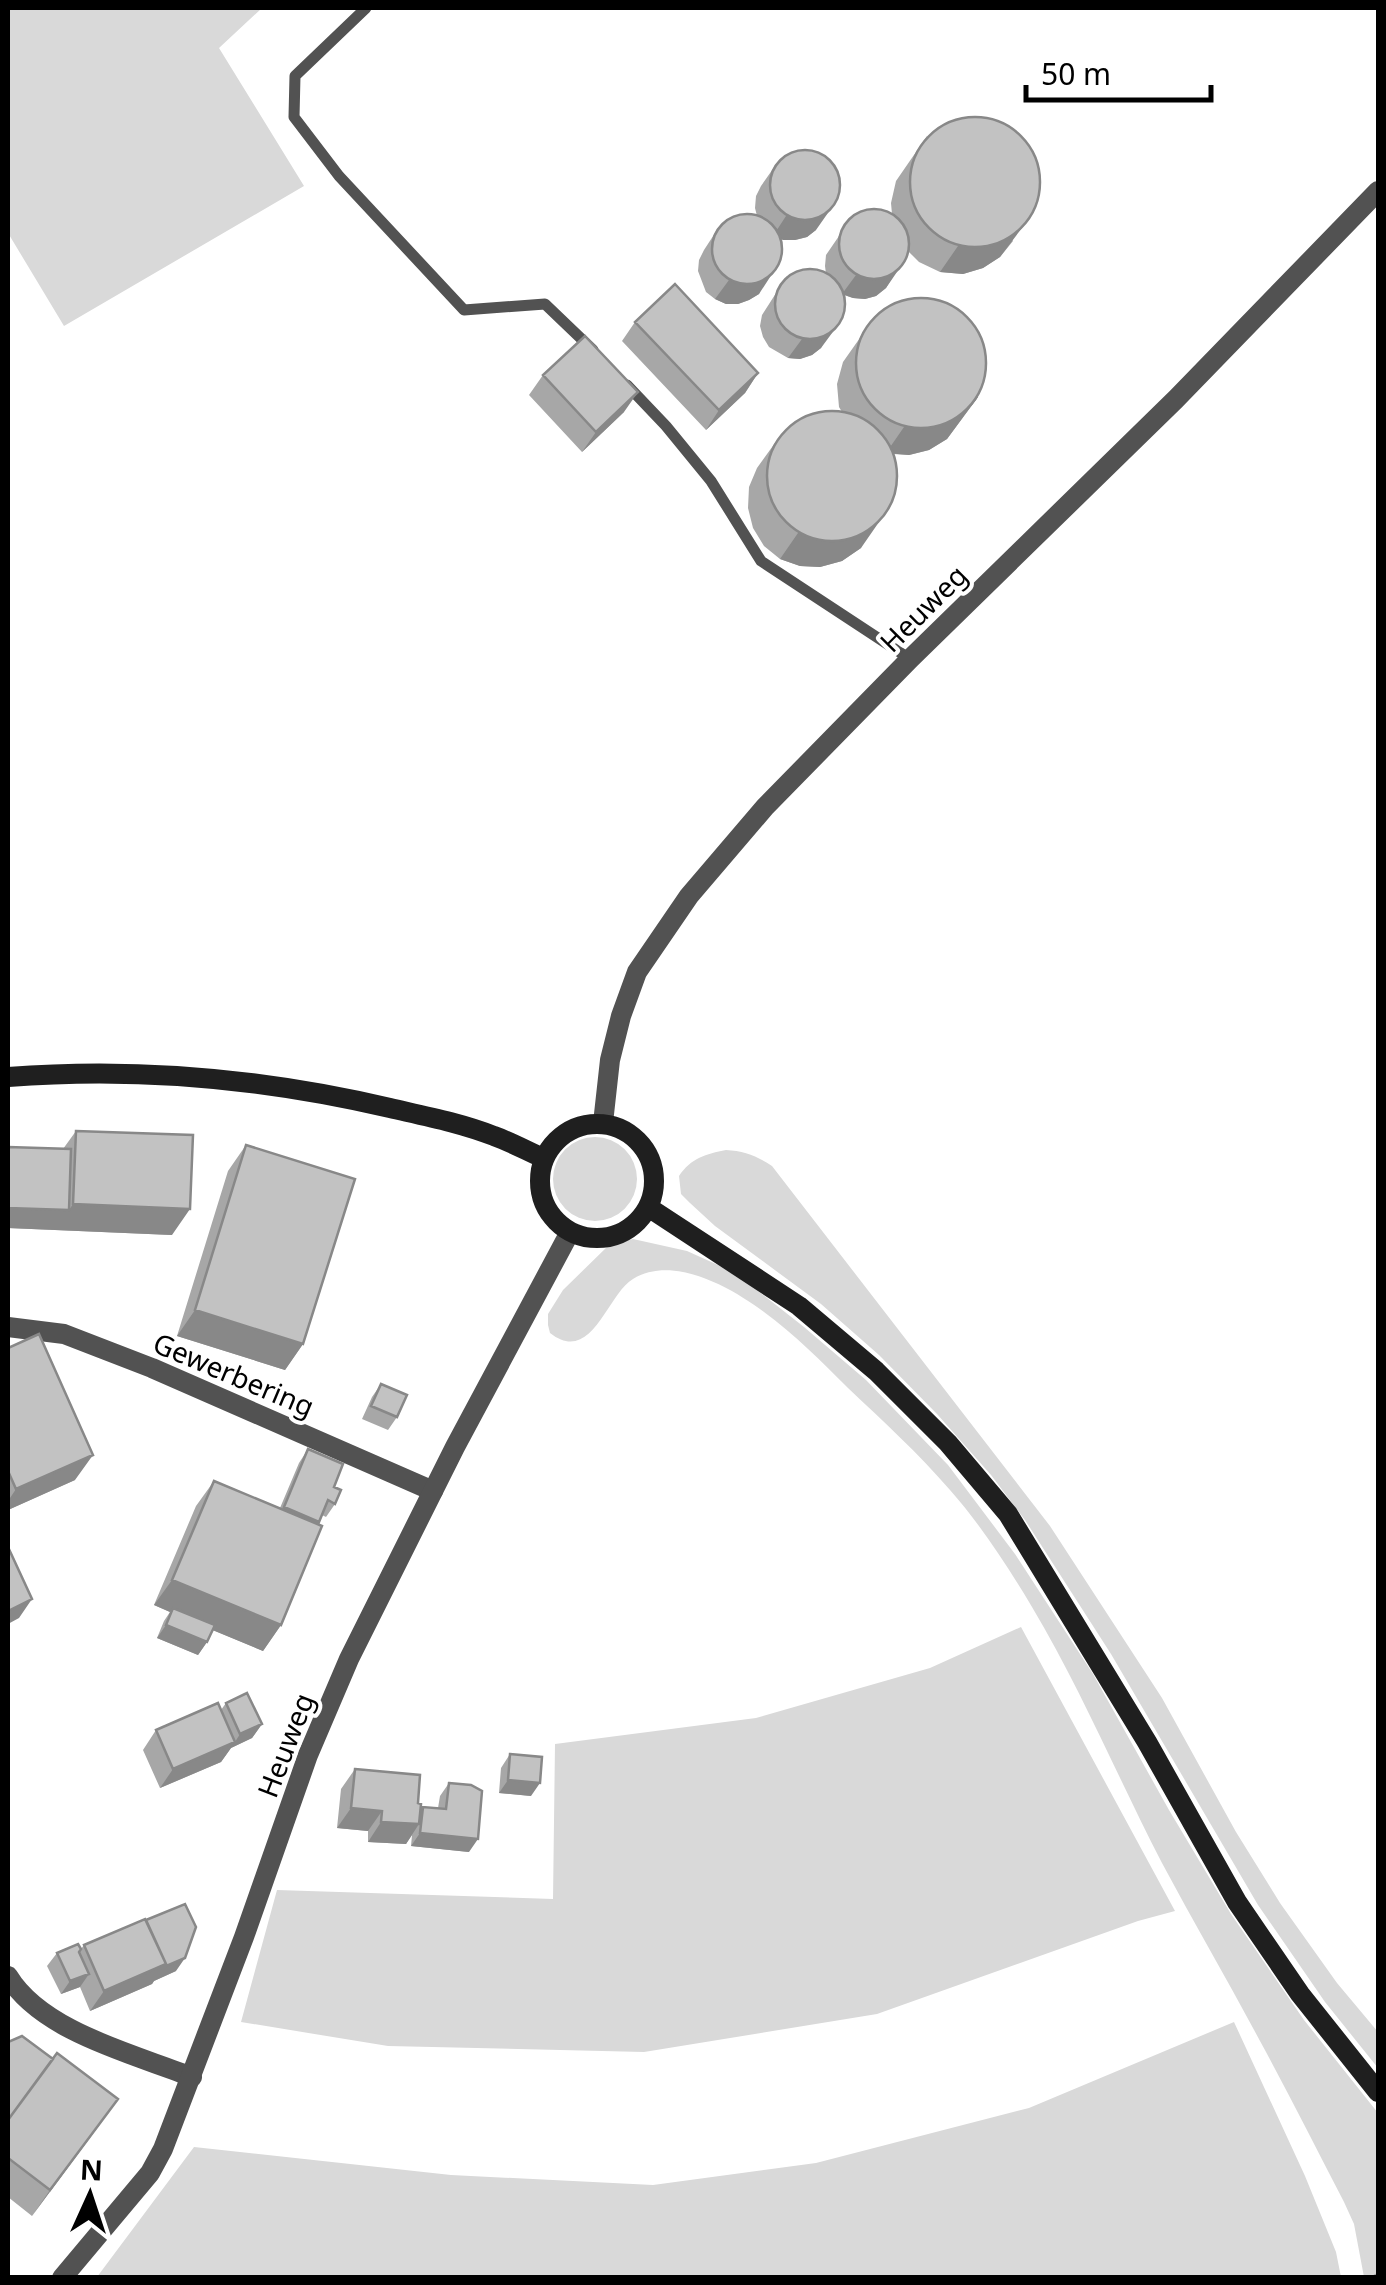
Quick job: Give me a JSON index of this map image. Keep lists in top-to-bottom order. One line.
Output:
{"streets":{"street":["Heuweg","Gewerbering"]},"crossings":[["Heuweg","Gewerbering"]],"scale_bar":"50 m","north":"top"}
